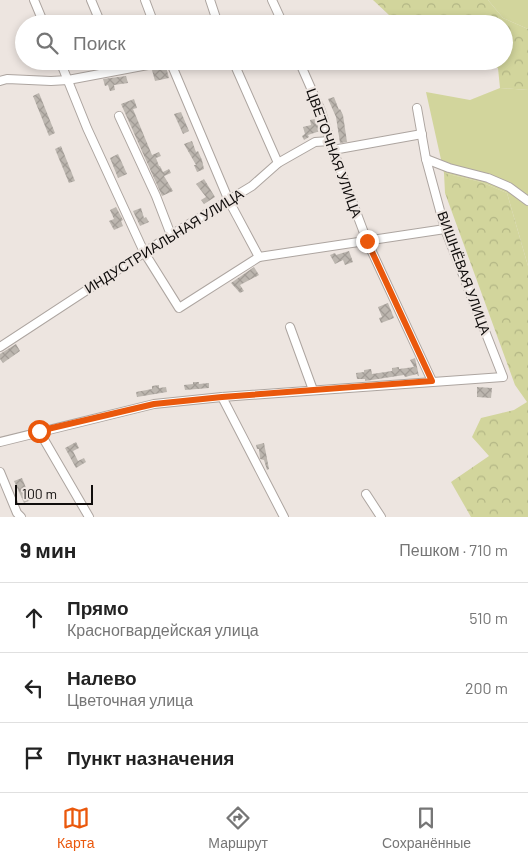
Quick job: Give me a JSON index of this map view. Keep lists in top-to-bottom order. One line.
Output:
{"streets":{"street":["ЦВЕТОЧНАЯ УЛИЦА","ИНДУСТРИАЛЬНАЯ УЛИЦА","ВИШНЁВАЯ УЛИЦА"]},"crossings":[["ЦВЕТОЧНАЯ УЛИЦА","ИНДУСТРИАЛЬНАЯ УЛИЦА"],["ЦВЕТОЧНАЯ УЛИЦА","ВИШНЁВАЯ УЛИЦА"]],"scale_bar":"100 m","page":{"search":"Поиск","scale":"100 m","heading":["9 мин","Пешком · 710 m"],"list":[["Прямо","Красногвардейская улица","510 m"],["Налево","Цветочная улица","200 m"],"Пункт назначения"],"nav":["Карта","Маршрут","Сохранённые"]}}
